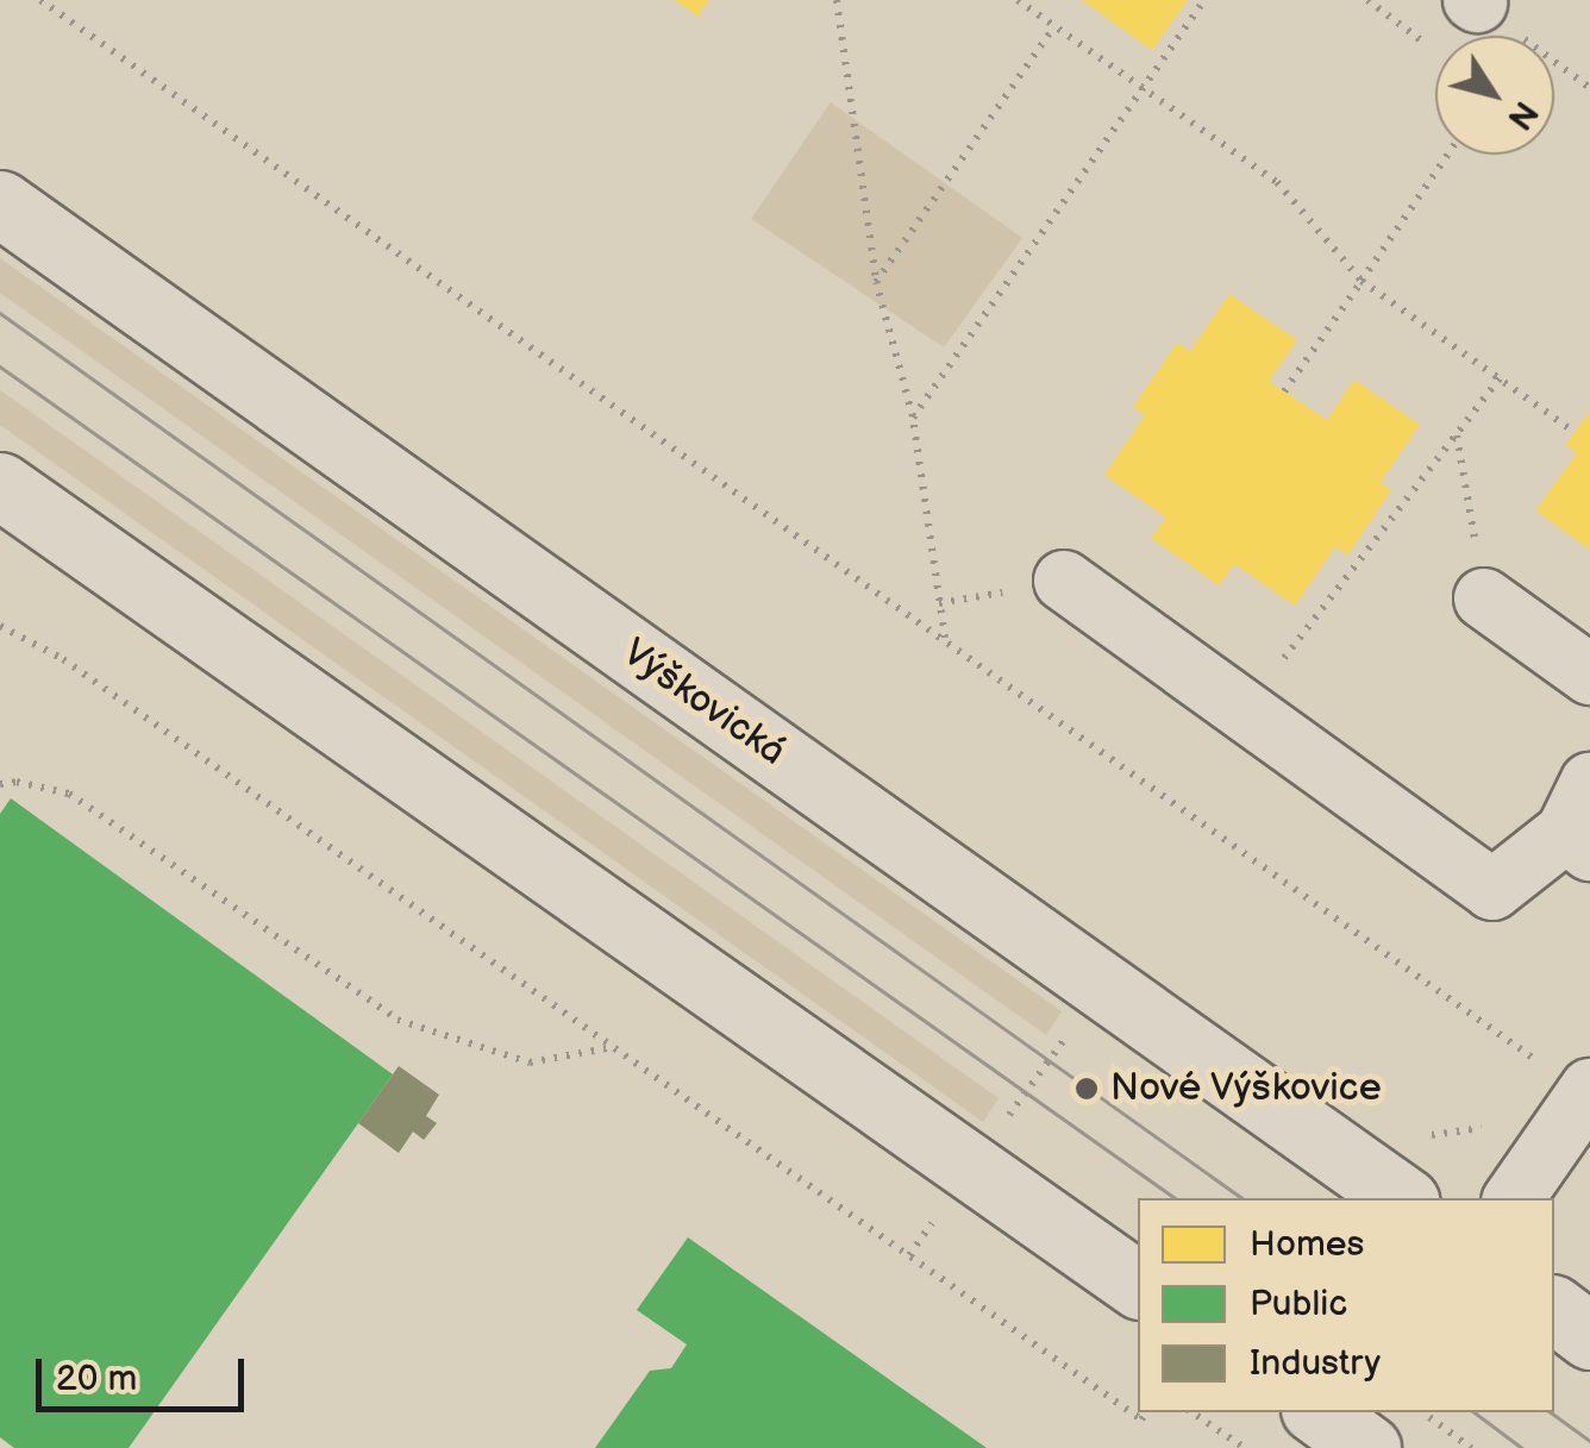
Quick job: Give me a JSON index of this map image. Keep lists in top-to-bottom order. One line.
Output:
{"streets":{"street":["Výškovická"]},"places":["Nové Výškovice"],"legend":["Homes","Public","Industry"],"scale_bar":"20 m","north":"bottom right"}
